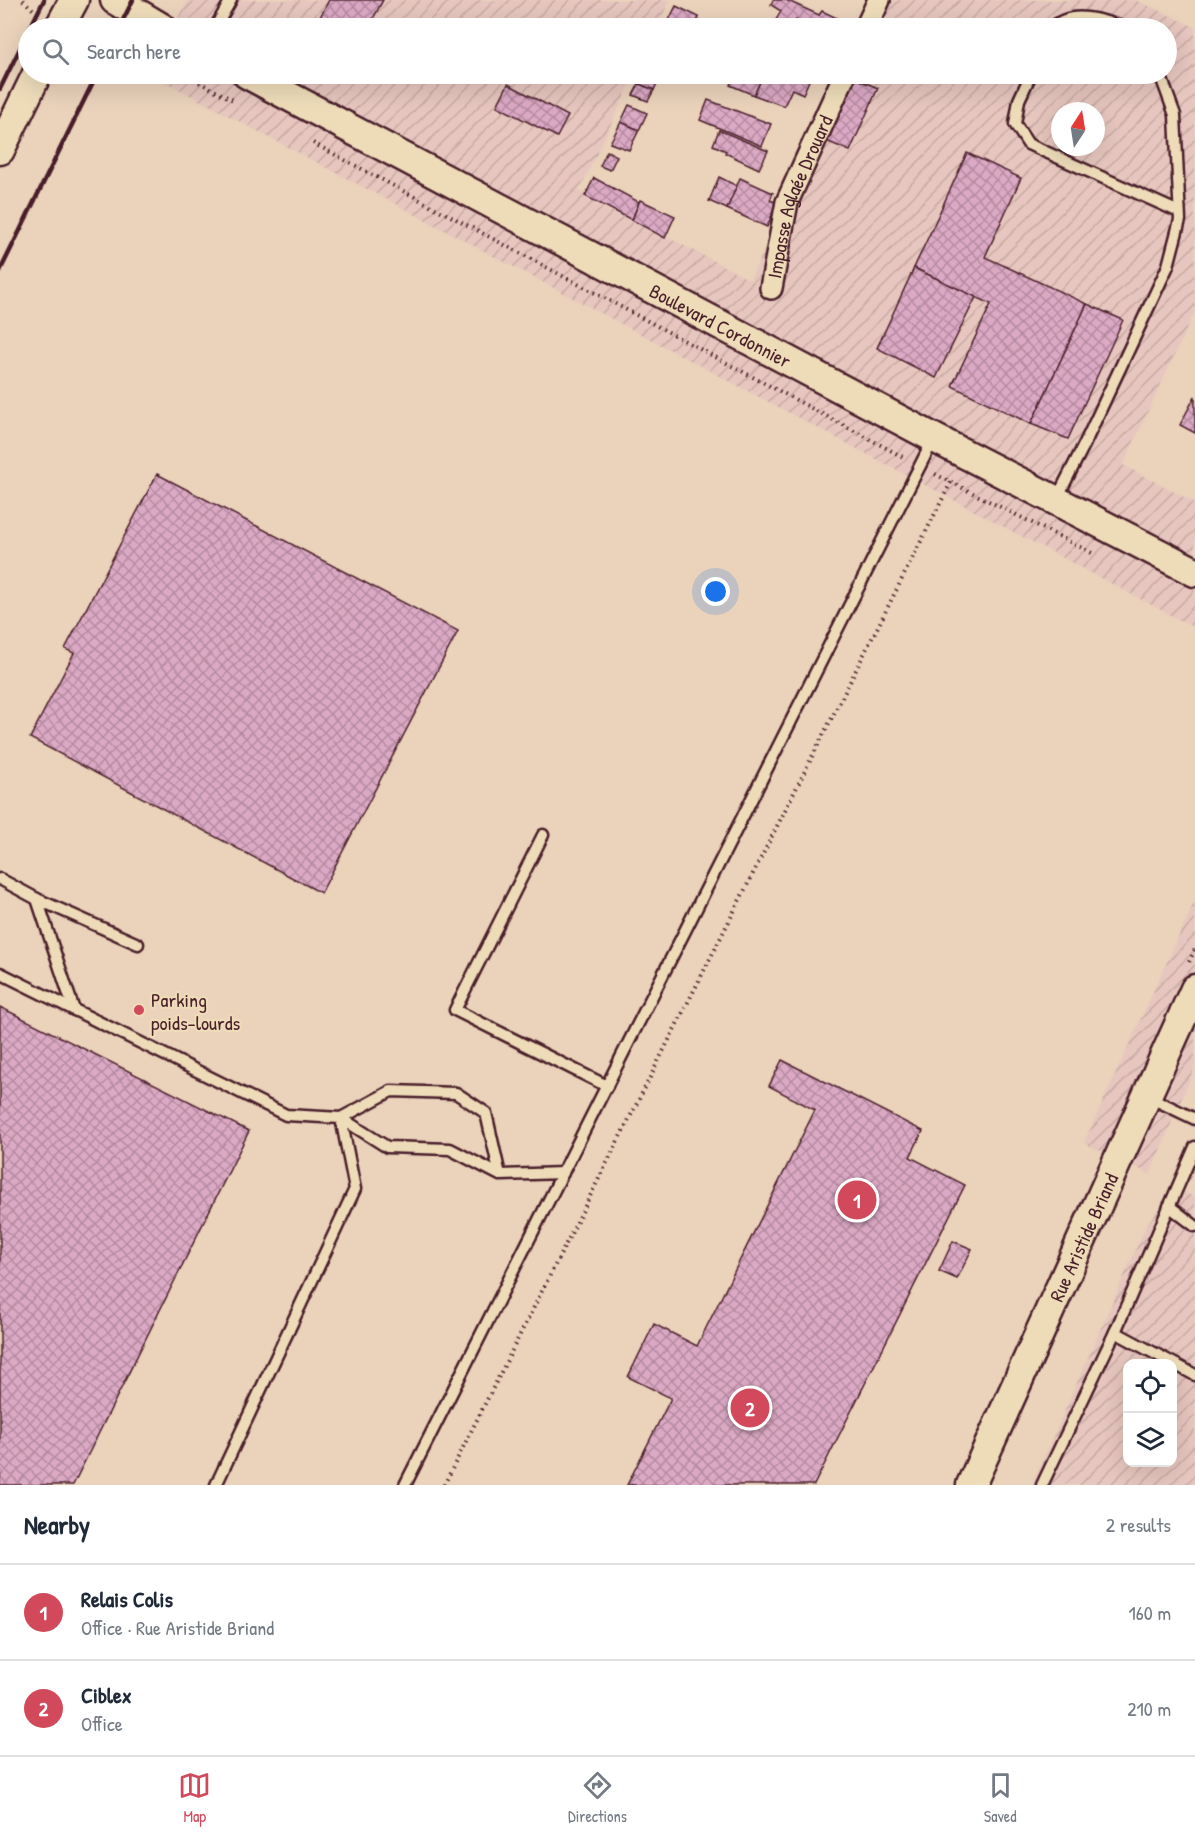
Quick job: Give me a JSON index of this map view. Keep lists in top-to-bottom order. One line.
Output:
{"streets":{"street":["Impasse Aglaée Drouard","Boulevard Cordonnier","Rue Aristide Briand"]},"places":["Parking poids-lourds"],"north":"top","page":{"search":"Search here","pins":["1","2"],"heading":["Nearby","2 results"],"list":[{"mark":"1","name":"Relais Colis","note":"Office · Rue Aristide Briand","value":"160 m"},{"mark":"2","name":"Ciblex","note":"Office","value":"210 m"}],"nav":["Map","Directions","Saved"]}}
